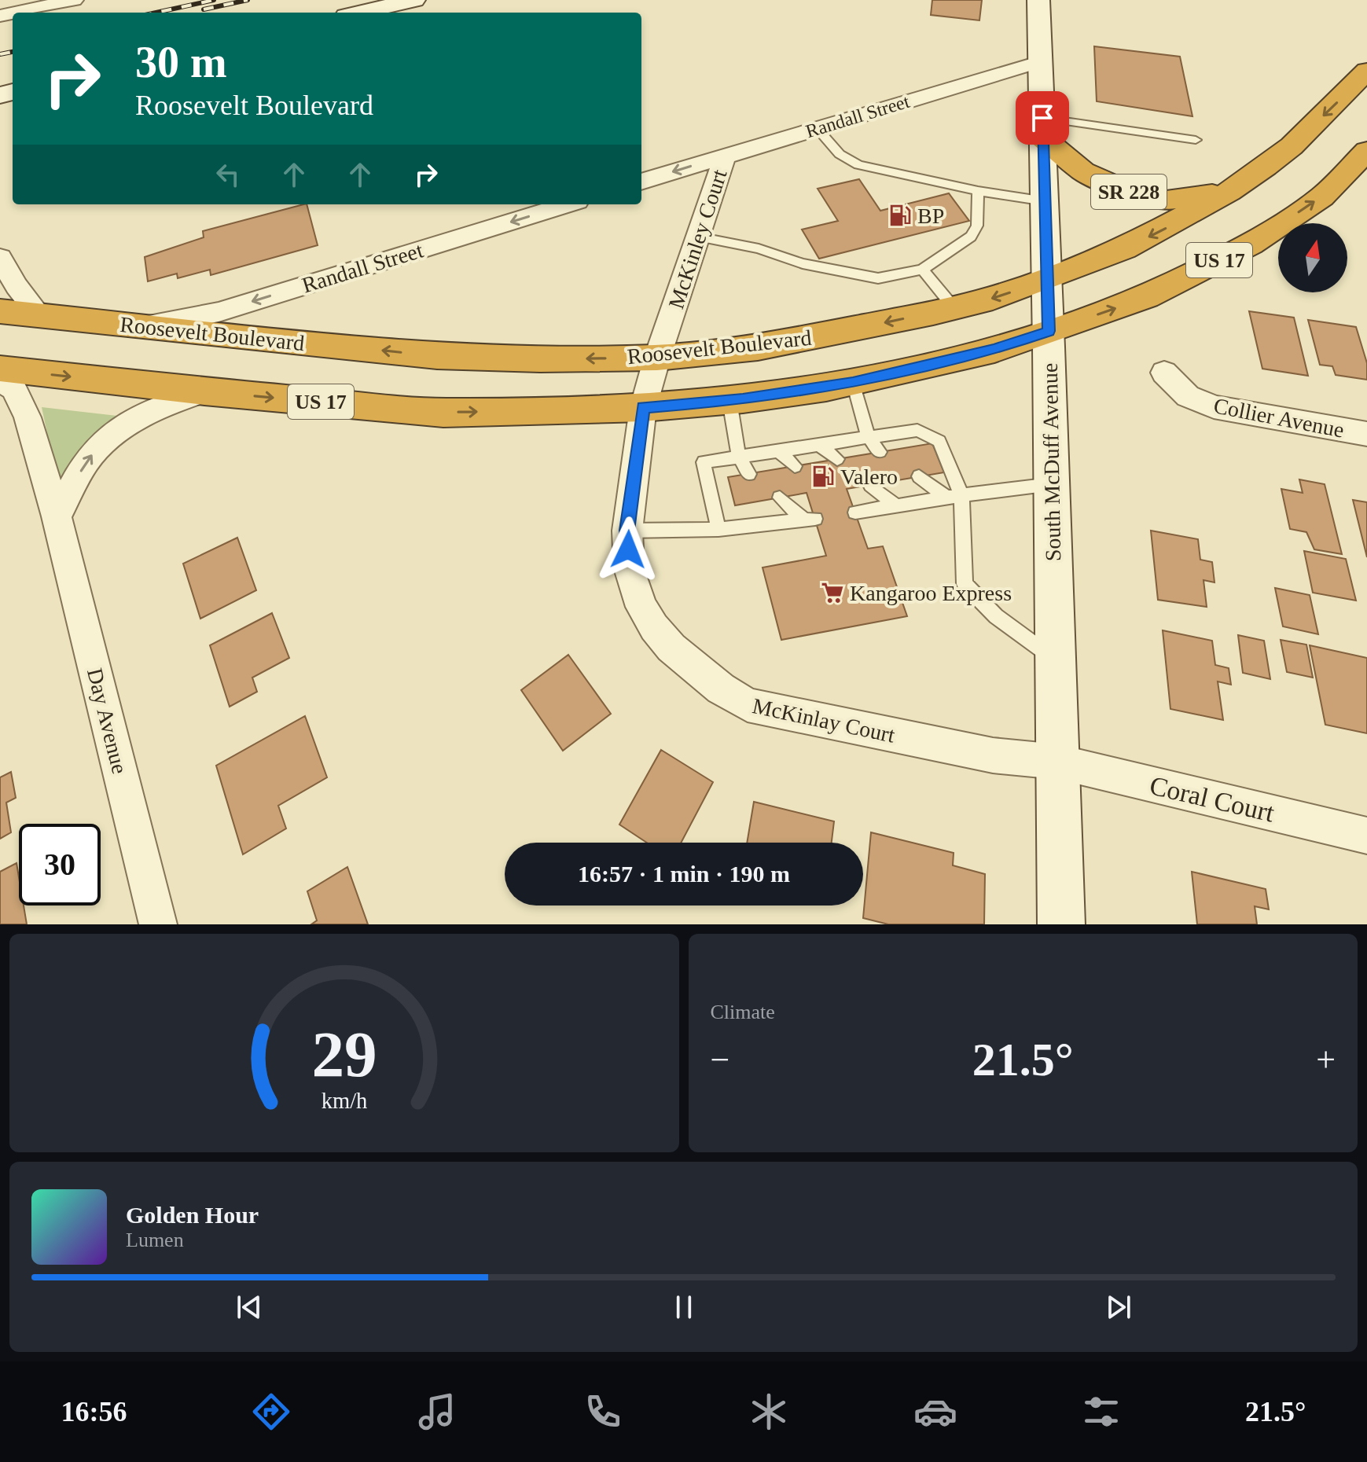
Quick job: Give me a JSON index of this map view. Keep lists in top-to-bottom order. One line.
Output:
{"streets":{"highway":["SR 228","US 17","Roosevelt Boulevard"],"main road":["South McDuff Avenue"],"street":["Randall Street","McKinley Court","Collier Avenue","McKinlay Court","Day Avenue","Coral Court"]},"crossings":[["Randall Street","McKinley Court"],["Randall Street","Roosevelt Boulevard"],["Randall Street","South McDuff Avenue"],["SR 228","Roosevelt Boulevard"],["SR 228","South McDuff Avenue"],["McKinley Court","US 17"],["McKinley Court","Roosevelt Boulevard"],["McKinley Court","McKinlay Court"],["US 17","South McDuff Avenue"],["US 17","McKinlay Court"],["Roosevelt Boulevard","South McDuff Avenue"],["South McDuff Avenue","McKinlay Court"],["South McDuff Avenue","Coral Court"],["McKinlay Court","Coral Court"]],"one_way":["Randall Street"],"places":{"fuel station":["BP","Valero"],"supermarket":["Kangaroo Express"]},"north":"top","page":{"turn":["30 m","Roosevelt Boulevard"],"limit":"30","trip":"16:57 · 1 min · 190 m","tile":"Climate","heat":["−","21.5°","+"],"song":["Golden Hour","Lumen"],"tabs":["16:56","21.5°"],"gauge":["29","km/h"]}}
